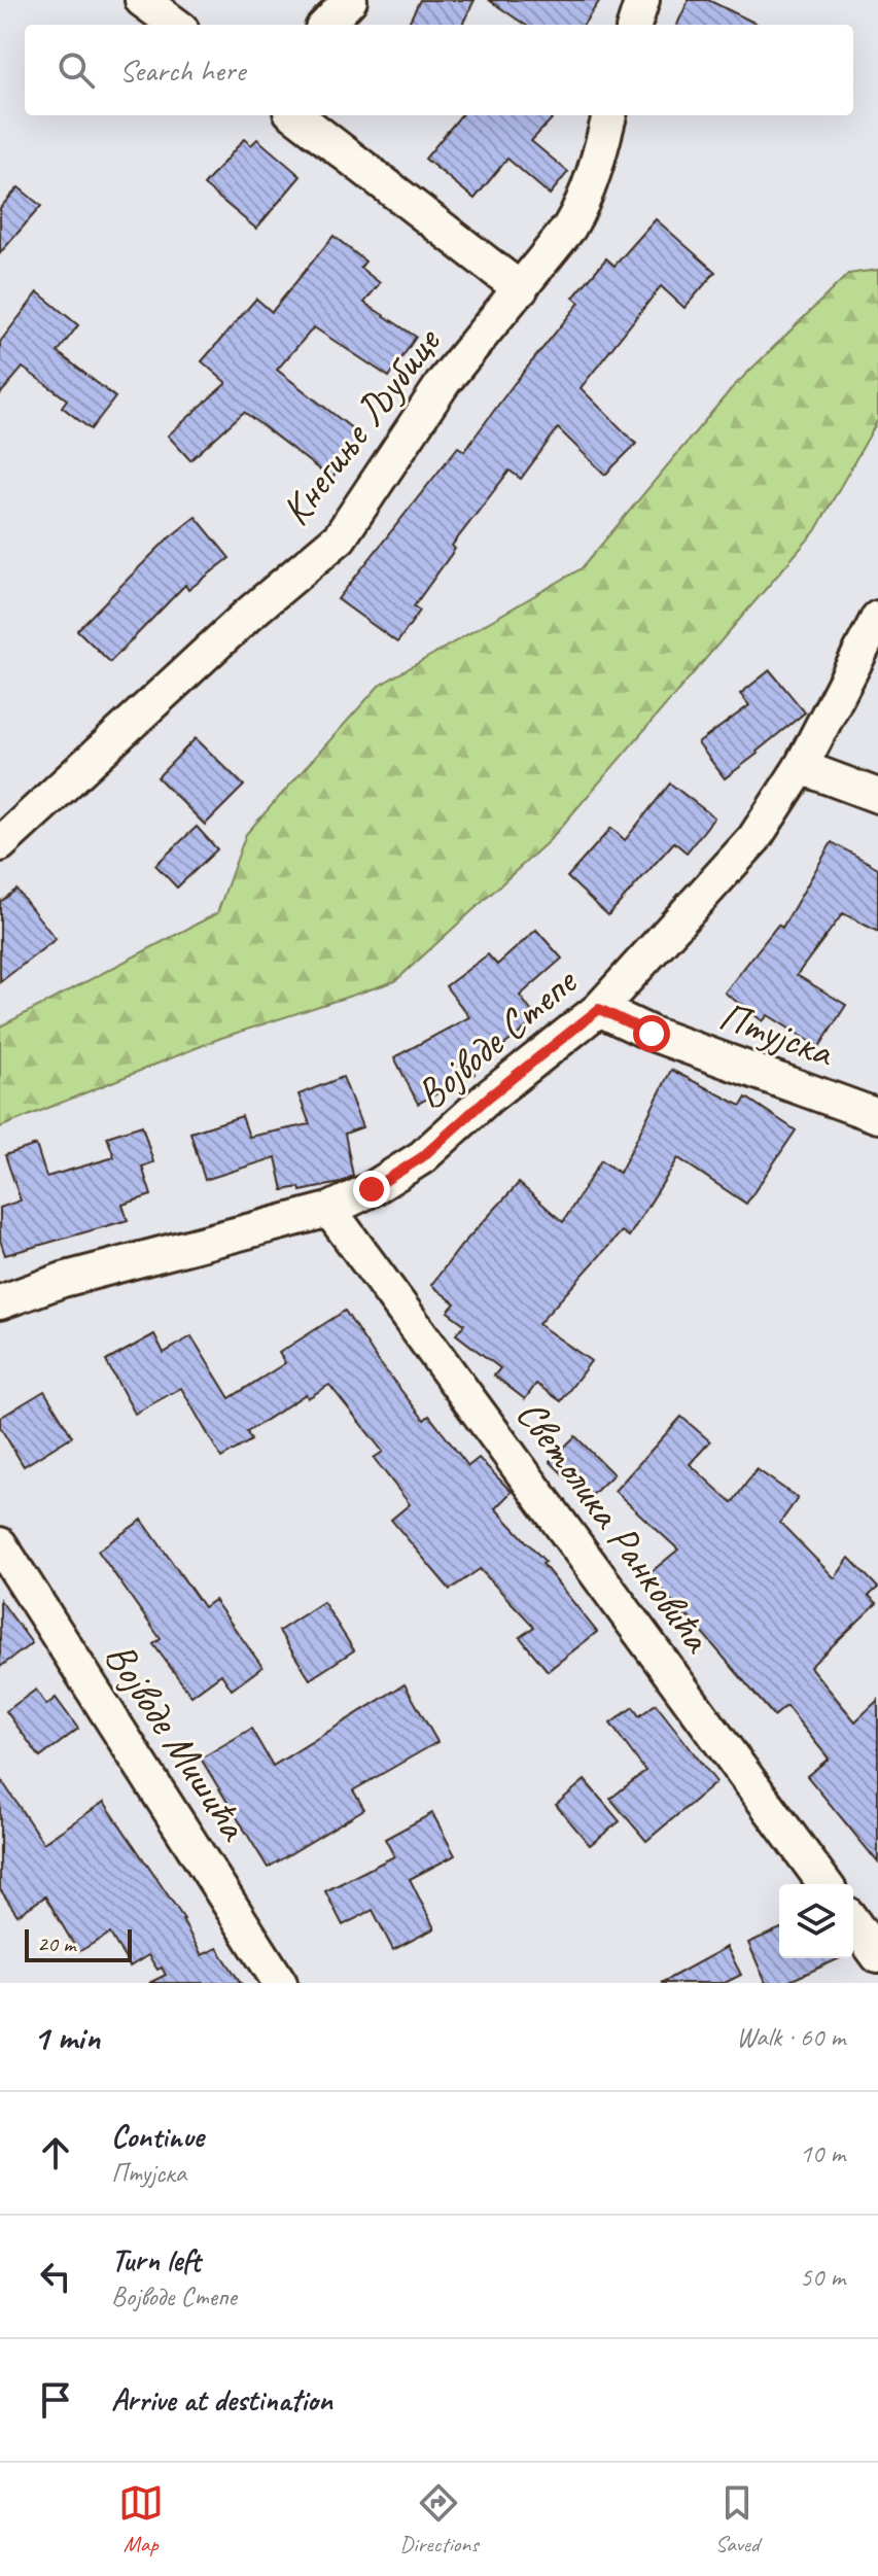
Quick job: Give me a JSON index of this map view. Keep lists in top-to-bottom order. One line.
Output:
{"streets":{"street":["Кнегиње Љубице","Птујска","Војводе Степе","Светолика Ранковића","Војводе Мишића"]},"crossings":[["Птујска","Војводе Степе"],["Војводе Степе","Светолика Ранковића"]],"scale_bar":"20 m","page":{"search":"Search here","scale":"20 m","heading":["1 min","Walk · 60 m"],"list":[["Continue","Птујска","10 m"],["Turn left","Војводе Степе","50 m"],"Arrive at destination"],"nav":["Map","Directions","Saved"]}}
